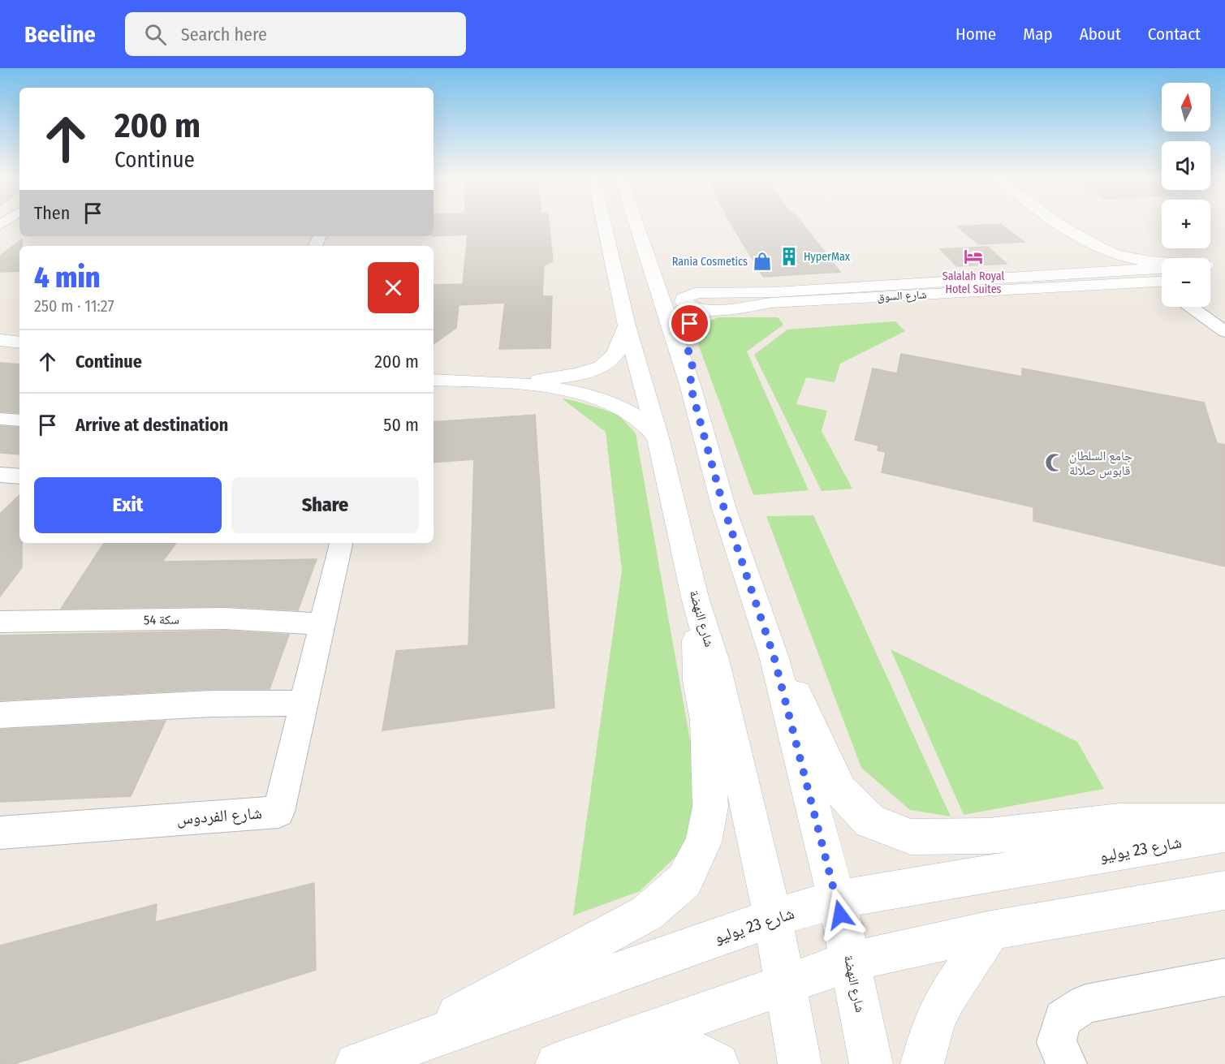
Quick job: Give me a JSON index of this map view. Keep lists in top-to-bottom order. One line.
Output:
{"streets":{"main road":["شارع السوق","شارع النهضة","شارع 23 يوليو"],"street":["سكة 54","شارع الفردوس"]},"crossings":[["شارع النهضة","شارع 23 يوليو"],["سكة 54","شارع الفردوس"]],"places":{"building":["HyperMax"],"hotel":["Salalah Royal Hotel Suites"],"shop":["Rania Cosmetics"],"mosque":["جامع السلطان قابوس صلالة"]},"north":"top","page":{"header":"Beeline","search":"Search here","nav":["Home","Map","About","Contact"],"map_buttons":["+","−"],"turn":["200 m","Continue"],"then":"Then","heading":["4 min","250 m · 11:27"],"list":[{"name":"Continue","value":"200 m"},{"name":"Arrive at destination","value":"50 m"}],"buttons":["Exit","Share"]}}
